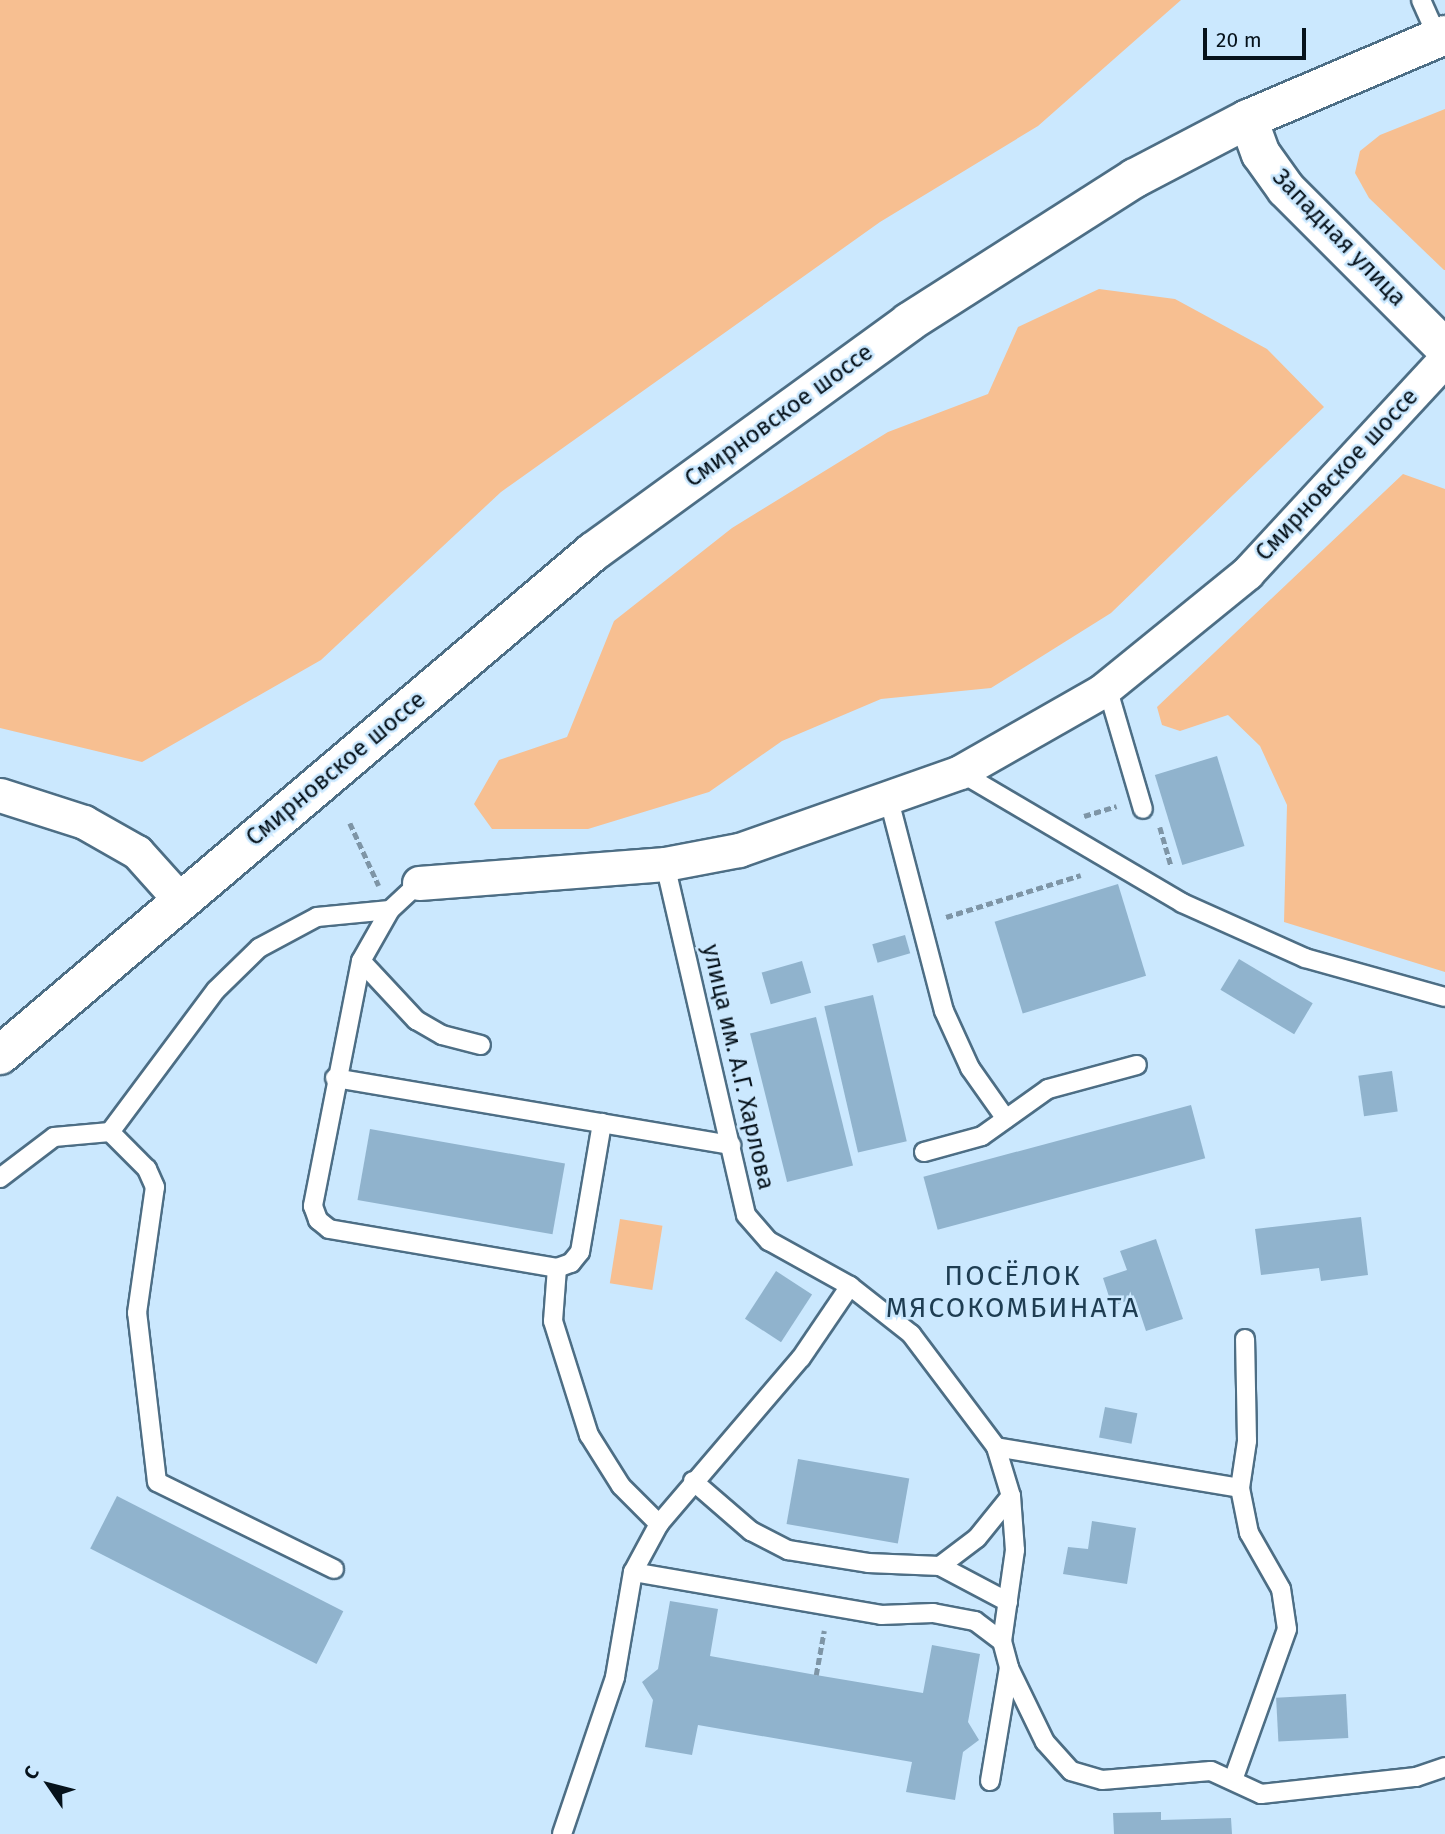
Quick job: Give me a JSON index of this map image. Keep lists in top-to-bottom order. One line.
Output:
{"streets":{"main road":["Западная улица","Смирновское шоссе"],"lane":["улица им. А.Г. Харлова"]},"crossings":[["Западная улица","Смирновское шоссе"],["Смирновское шоссе","улица им. А.Г. Харлова"]],"districts":["ПОСЁЛОК МЯСОКОМБИНАТА"],"scale_bar":"20 m","north":"top left"}
